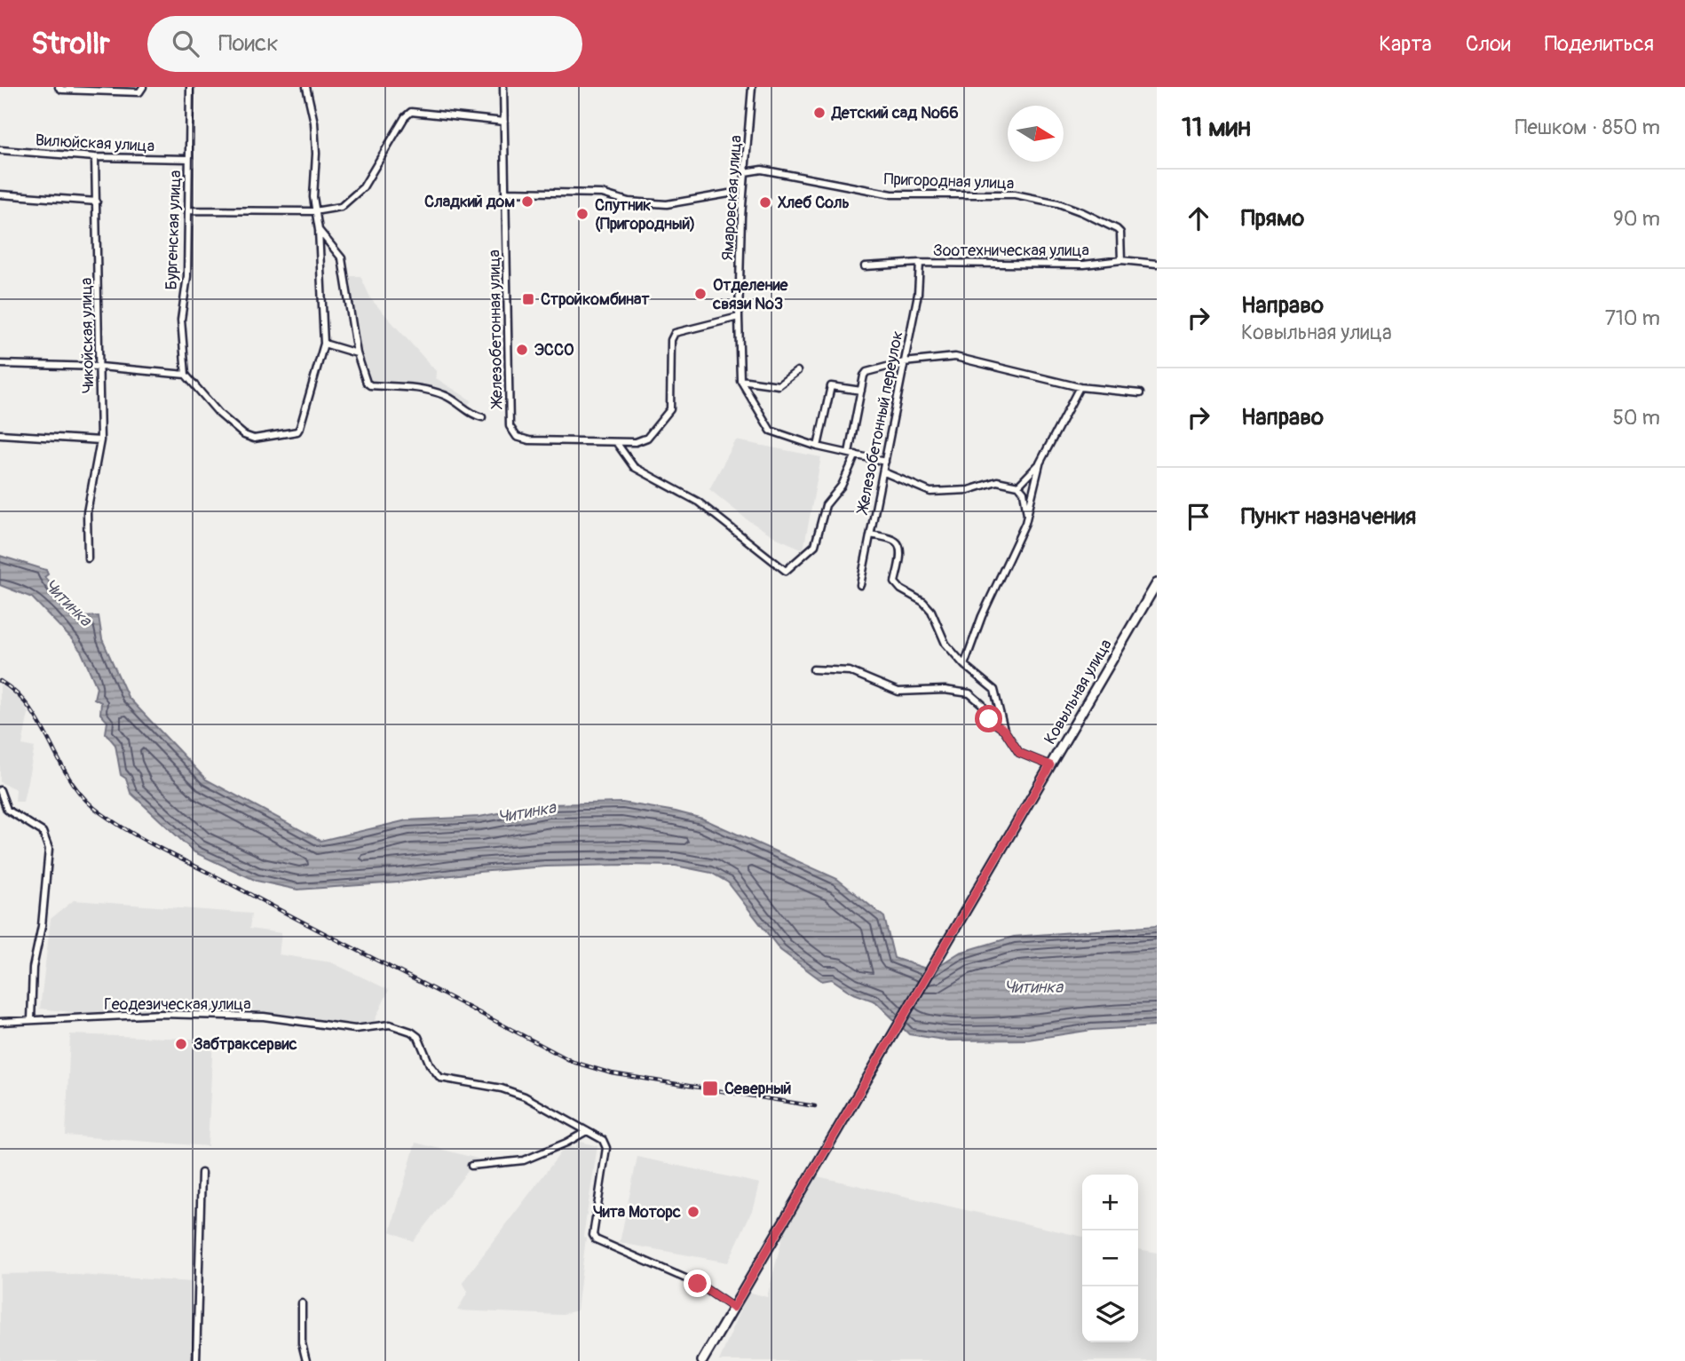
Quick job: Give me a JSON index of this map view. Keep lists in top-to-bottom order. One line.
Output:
{"streets":{"main road":["Ковыльная улица"],"street":["Вилюйская улица","Пригородная улица","Ямаровская улица","Бургенская улица","Зоотехническая улица","Железобетонная улица","Чикойская улица","Железобетонный переулок","Геодезическая улица"]},"crossings":[["Вилюйская улица","Бургенская улица"],["Вилюйская улица","Чикойская улица"],["Пригородная улица","Ямаровская улица"],["Пригородная улица","Зоотехническая улица"],["Ямаровская улица","Железобетонная улица"],["Зоотехническая улица","Железобетонный переулок"],["Ковыльная улица","Геодезическая улица"]],"water":["Читинка"],"places":{"other":["Детский сад №66","Сладкий дом","Хлеб Соль","Спутник (Пригородный)","Отделение связи №3","ЭССО","Забтраксервис","Чита Моторс"],"transit":["Стройкомбинат","Северный"]},"north":"right","page":{"header":"Strollr","search":"Поиск","nav":["Карта","Слои","Поделиться"],"heading":["11 мин","Пешком · 850 m"],"list":[["Прямо","90 m"],["Направо","Ковыльная улица","710 m"],["Направо","50 m"],"Пункт назначения"],"map_buttons":["+","−"]}}
